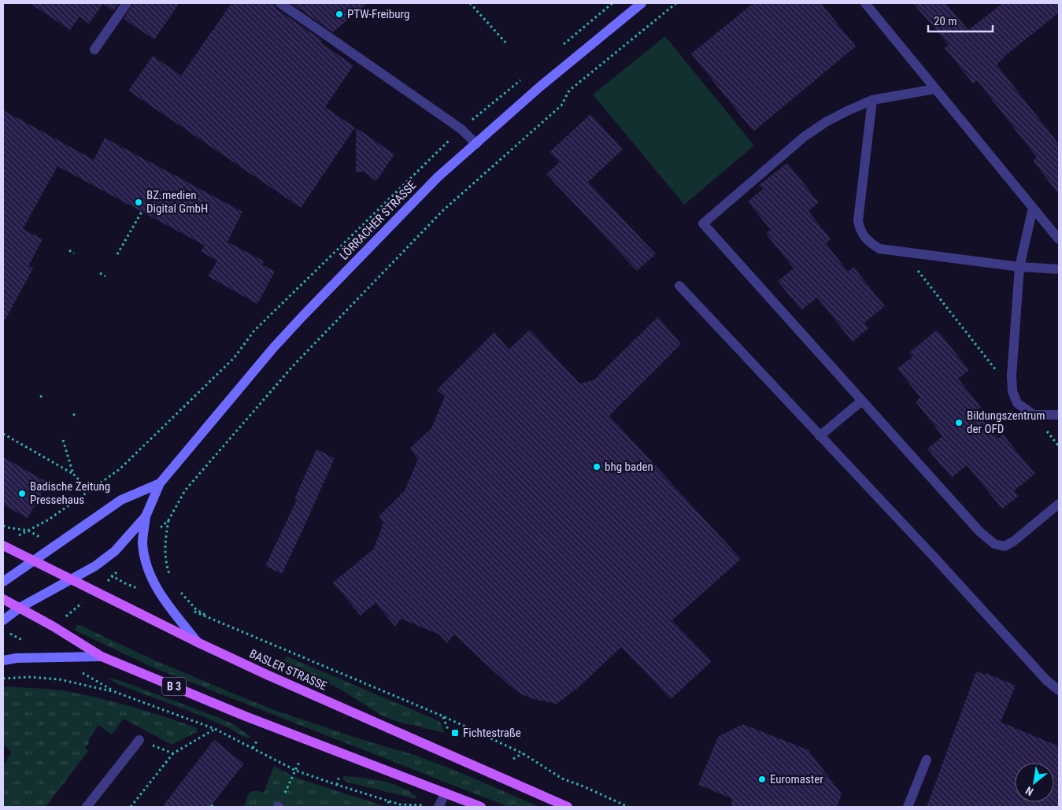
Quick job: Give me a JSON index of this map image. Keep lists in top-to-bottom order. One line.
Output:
{"streets":{"main road":["BASLER STRASSE","B 3"],"street":["LÖRRACHER STRASSE"]},"crossings":[["LÖRRACHER STRASSE","BASLER STRASSE"],["LÖRRACHER STRASSE","B 3"]],"places":{"other":["PTW-Freiburg","BZ.medien Digital GmbH","Bildungszentrum der OFD","bhg baden","Badische Zeitung Pressehaus","Euromaster"],"transit":["Fichtestraße"]},"scale_bar":"20 m","north":"bottom left"}
